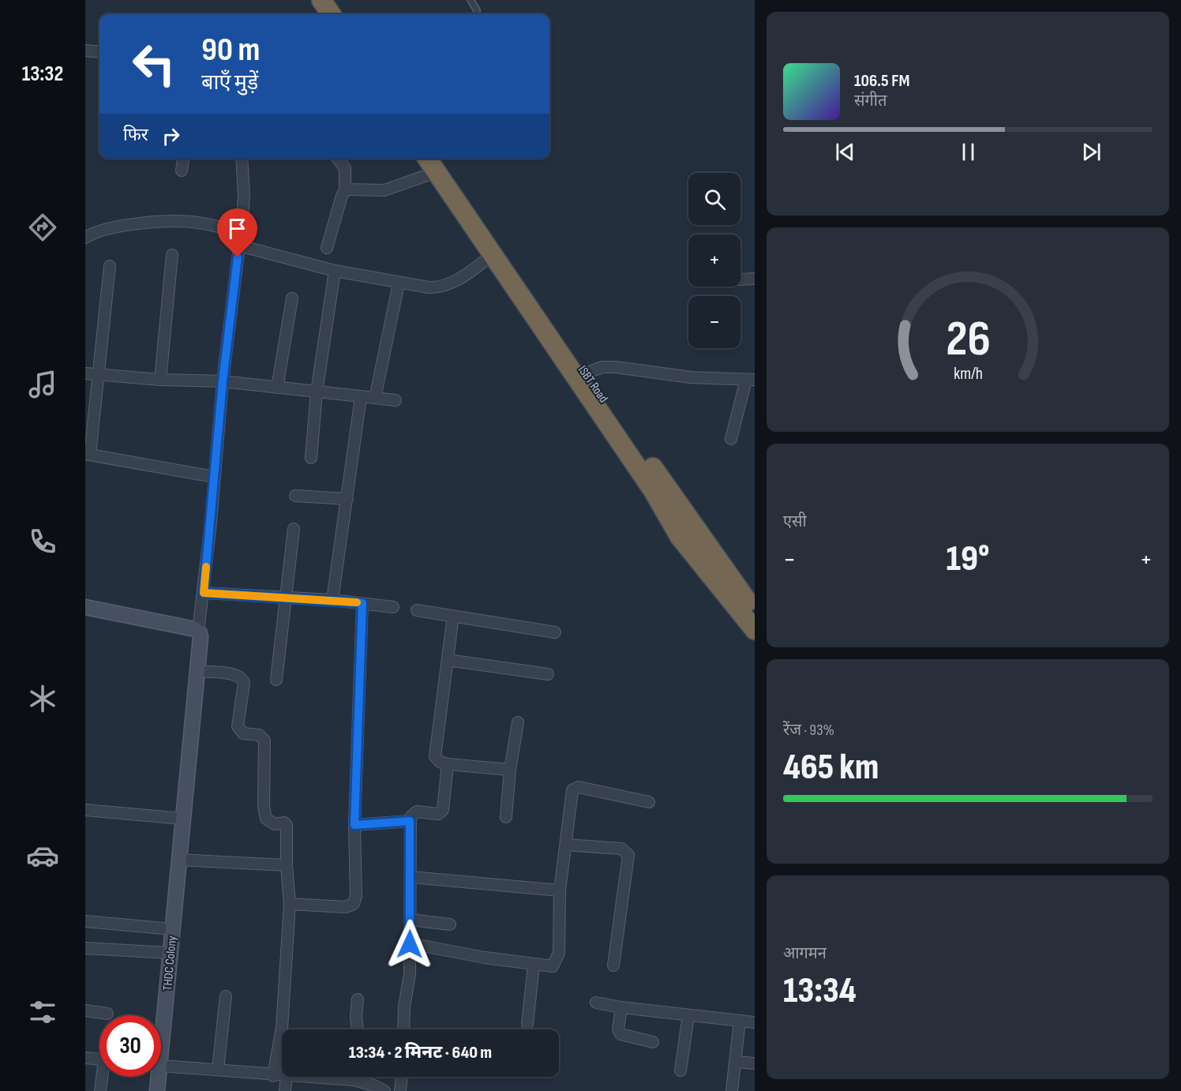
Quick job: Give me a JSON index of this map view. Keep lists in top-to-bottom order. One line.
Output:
{"streets":{"highway":["ISBT Road"],"street":["THDC Colony"]},"page":{"tabs":"13:32","turn":["90 m","बाएँ मुड़ें"],"song":["106.5 FM","संगीत"],"then":"फिर","map_buttons":["+","−"],"tile":["एसी",["रेंज · 93%","465 km"],["आगमन","13:34"]],"heat":["−","19°","+"],"limit":"30","trip":"13:34 · 2 मिनट · 640 m","gauge":["26","km/h"]}}
